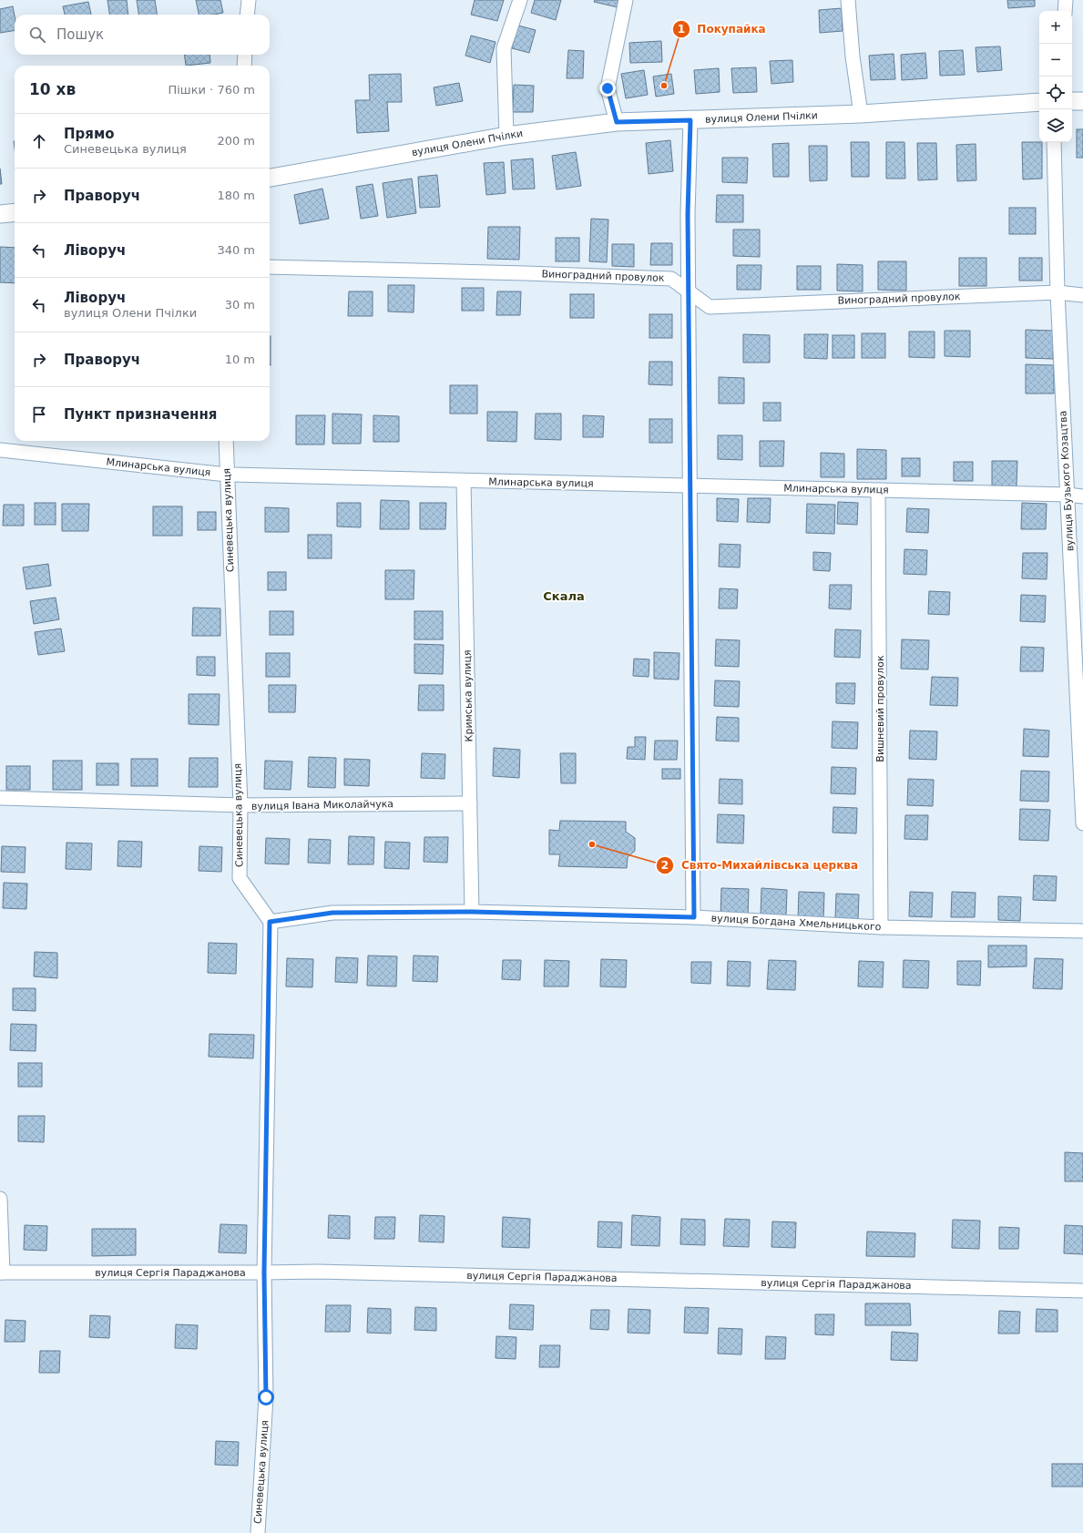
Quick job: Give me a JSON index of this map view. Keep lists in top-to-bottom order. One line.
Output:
{"streets":{"street":["вулиця Олени Пчілки","Виноградний провулок","Млинарська вулиця","вулиця Бузького Козацтва","Синевецька вулиця","Кримська вулиця","Вишневий провулок","вулиця Івана Миколайчука","вулиця Богдана Хмельницького","вулиця Сергія Параджанова"]},"crossings":[["Виноградний провулок","вулиця Бузького Козацтва"],["Млинарська вулиця","вулиця Бузького Козацтва"],["Млинарська вулиця","Синевецька вулиця"],["Млинарська вулиця","Кримська вулиця"],["Млинарська вулиця","Вишневий провулок"],["Синевецька вулиця","вулиця Івана Миколайчука"],["Синевецька вулиця","вулиця Богдана Хмельницького"],["Синевецька вулиця","вулиця Сергія Параджанова"],["Кримська вулиця","вулиця Івана Миколайчука"],["Кримська вулиця","вулиця Богдана Хмельницького"],["Вишневий провулок","вулиця Богдана Хмельницького"]],"districts":["Скала"],"places":["Покупайка","Свято-Михайлівська церква"],"page":{"map_buttons":["+","−"],"search":"Пошук","heading":["10 хв","Пішки · 760 m"],"list":[["Прямо","Синевецька вулиця","200 m"],["Праворуч","180 m"],["Ліворуч","340 m"],["Ліворуч","вулиця Олени Пчілки","30 m"],["Праворуч","10 m"],"Пункт призначення"]}}
